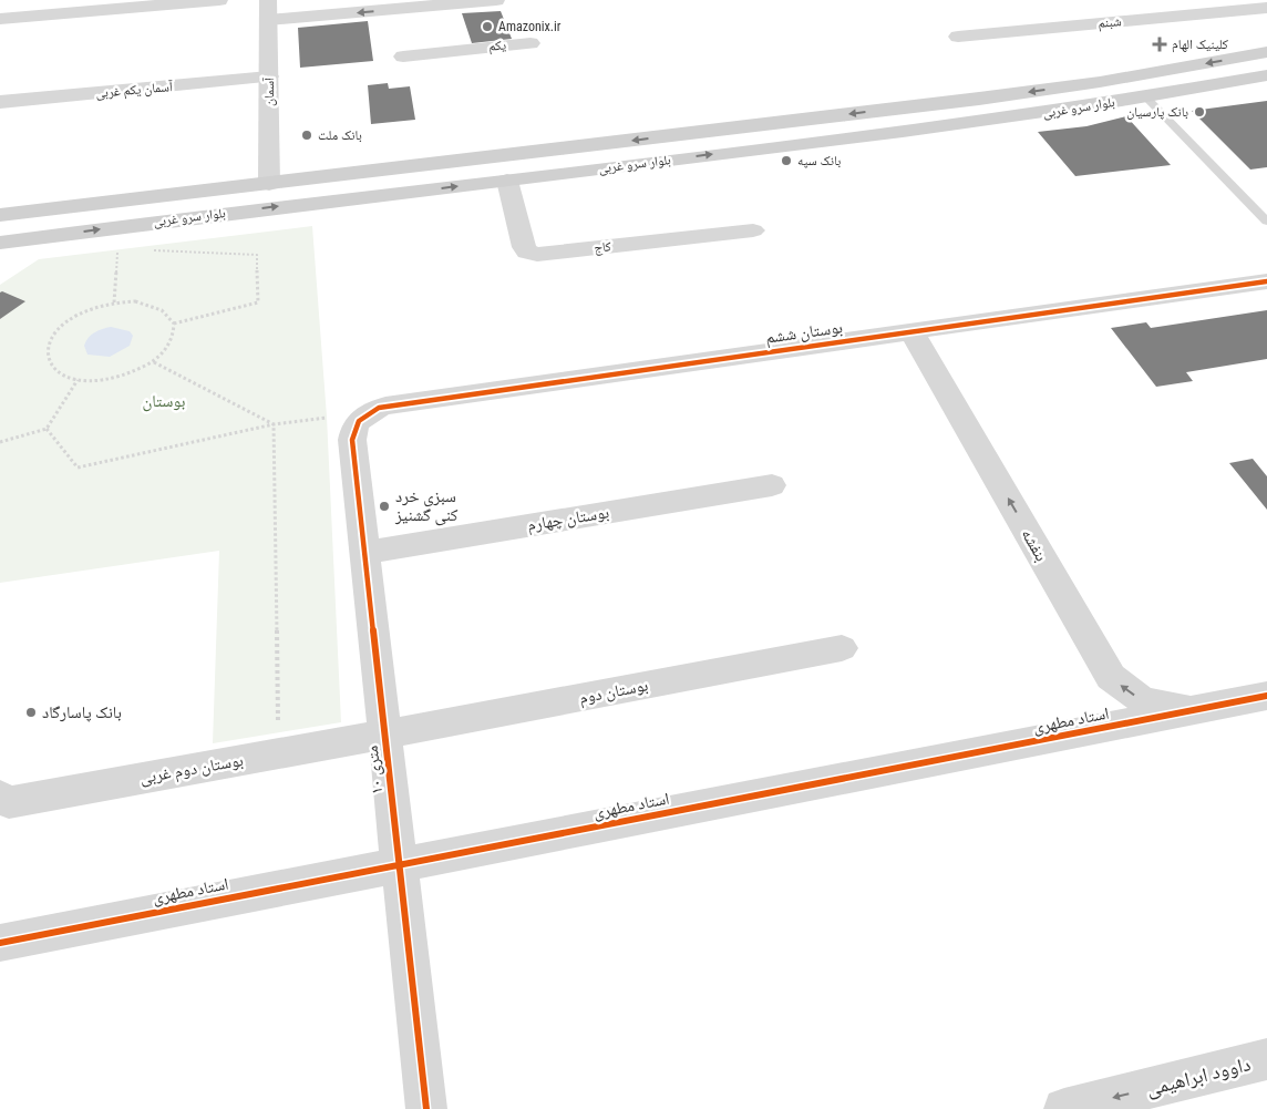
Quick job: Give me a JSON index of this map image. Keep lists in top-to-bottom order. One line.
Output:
{"streets":{"main road":["بلوار سرو غربی"],"street":["شبنم","یکم","آسمان یکم غربی","آسمان","کاج","بوستان ششم","بوستان چهارم","بنفشه","بوستان دوم","استاد مطهری","بوستان دوم غربی","۱۰ متری","داوود ابراهیمی"]},"crossings":[["آسمان یکم غربی","آسمان"],["آسمان","بلوار سرو غربی"],["بلوار سرو غربی","کاج"],["بوستان ششم","بنفشه"],["بوستان ششم","۱۰ متری"],["بوستان چهارم","۱۰ متری"],["بنفشه","استاد مطهری"],["بوستان دوم","بوستان دوم غربی"],["بوستان دوم","۱۰ متری"],["استاد مطهری","۱۰ متری"],["بوستان دوم غربی","۱۰ متری"]],"one_way":["بنفشه","داوود ابراهیمی"],"parks":["بوستان"],"places":{"other":["Amazonix.ir","بانک پارسیان","بانک ملت","بانک سپه","سبزی خرد کنی گشنیز","بانک پاسارگاد"],"health":["کلینیک الهام"]}}
